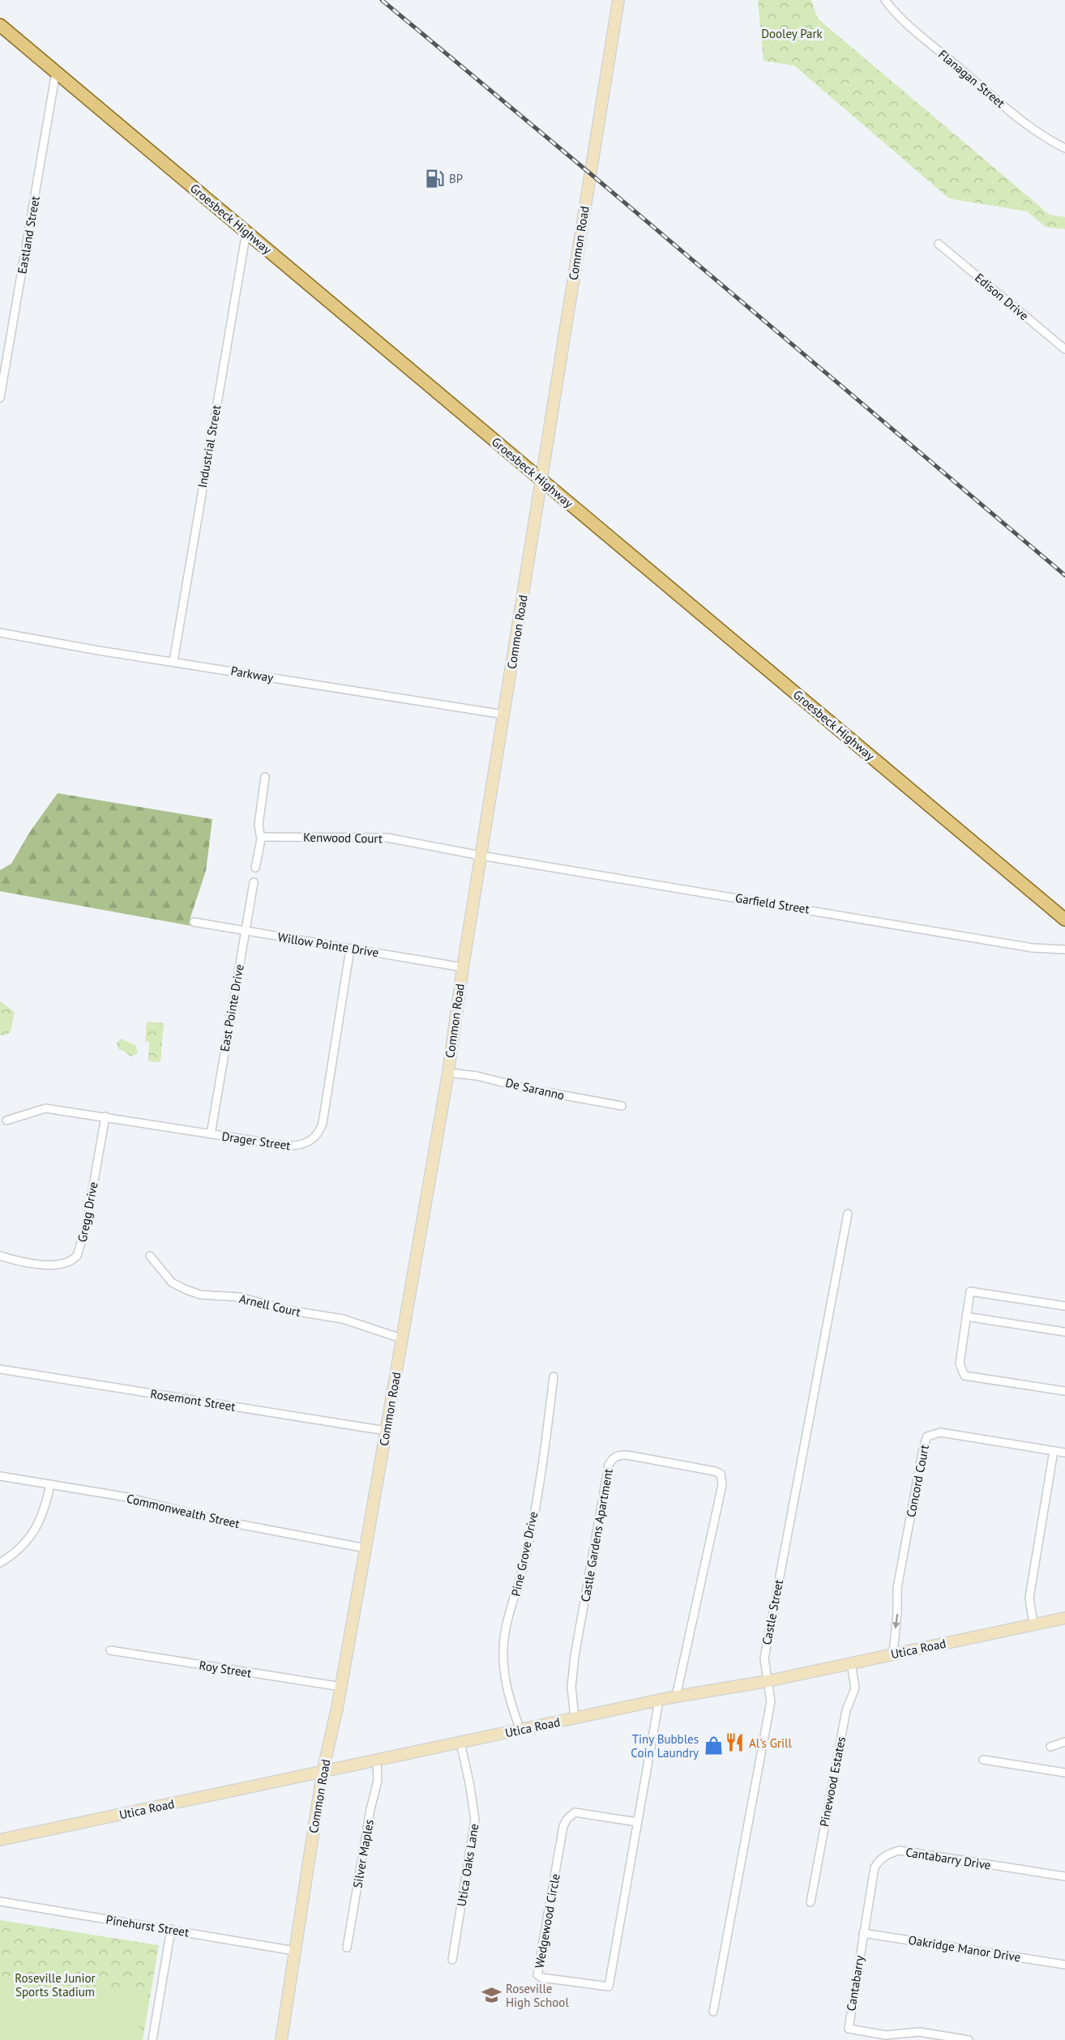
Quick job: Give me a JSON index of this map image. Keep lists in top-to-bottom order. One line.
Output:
{"streets":{"main road":["Groesbeck Highway"],"street":["Flanagan Street","Eastland Street","Common Road","Edison Drive","Industrial Street","Parkway","Kenwood Court","Garfield Street","Willow Pointe Drive","East Pointe Drive","De Saranno","Drager Street","Gregg Drive","Arnell Court","Rosemont Street","Concord Court","Commonwealth Street","Castle Gardens Apartment","Pine Grove Drive","Castle Street","Utica Road","Roy Street","Pinewood Estates","Silver Maples","Cantabarry Drive","Utica Oaks Lane","Wedgewood Circle","Pinehurst Street","Oakridge Manor Drive","Cantabarry"]},"crossings":[["Groesbeck Highway","Eastland Street"],["Groesbeck Highway","Common Road"],["Groesbeck Highway","Industrial Street"],["Common Road","Parkway"],["Common Road","Kenwood Court"],["Common Road","Garfield Street"],["Common Road","Willow Pointe Drive"],["Common Road","De Saranno"],["Common Road","Arnell Court"],["Common Road","Rosemont Street"],["Common Road","Commonwealth Street"],["Common Road","Utica Road"],["Common Road","Roy Street"],["Common Road","Pinehurst Street"],["Industrial Street","Parkway"],["Kenwood Court","Garfield Street"],["Willow Pointe Drive","East Pointe Drive"],["Willow Pointe Drive","Drager Street"],["East Pointe Drive","Drager Street"],["Drager Street","Gregg Drive"],["Concord Court","Utica Road"],["Castle Gardens Apartment","Utica Road"],["Pine Grove Drive","Utica Road"],["Castle Street","Utica Road"],["Utica Road","Pinewood Estates"],["Utica Road","Silver Maples"],["Utica Road","Utica Oaks Lane"],["Utica Road","Wedgewood Circle"],["Cantabarry Drive","Oakridge Manor Drive"],["Cantabarry Drive","Cantabarry"],["Oakridge Manor Drive","Cantabarry"]],"parks":["Dooley Park","Roseville Junior Sports Stadium"],"places":{"fuel station":["BP"],"restaurant":["Al's Grill"],"shop":["Tiny Bubbles Coin Laundry"],"school or university":["Roseville High School"]}}
